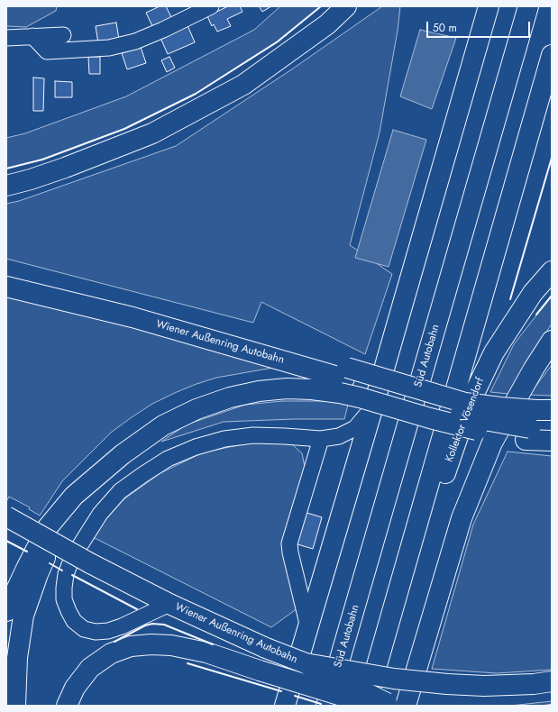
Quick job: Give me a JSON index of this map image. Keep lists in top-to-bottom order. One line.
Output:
{"streets":{"highway":["Wiener Außenring Autobahn","Süd Autobahn","Kollektor Vösendorf"]},"scale_bar":"50 m"}
